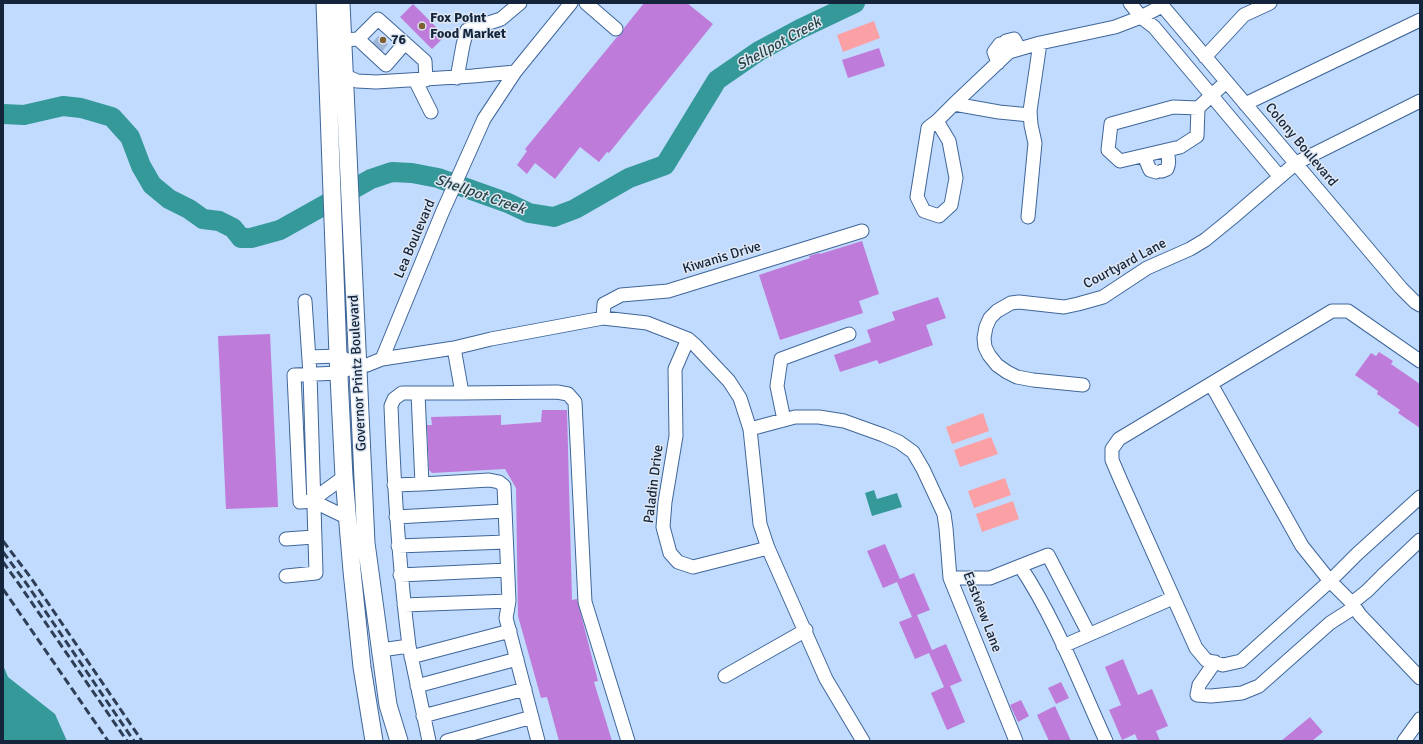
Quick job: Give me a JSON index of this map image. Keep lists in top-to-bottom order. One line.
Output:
{"streets":{"main road":["Governor Printz Boulevard"],"street":["Colony Boulevard","Lea Boulevard","Kiwanis Drive","Courtyard Lane","Paladin Drive","Eastview Lane"]},"crossings":[["Colony Boulevard","Courtyard Lane"]],"water":["Shellpot Creek"],"places":["Fox Point Food Market","76"]}
